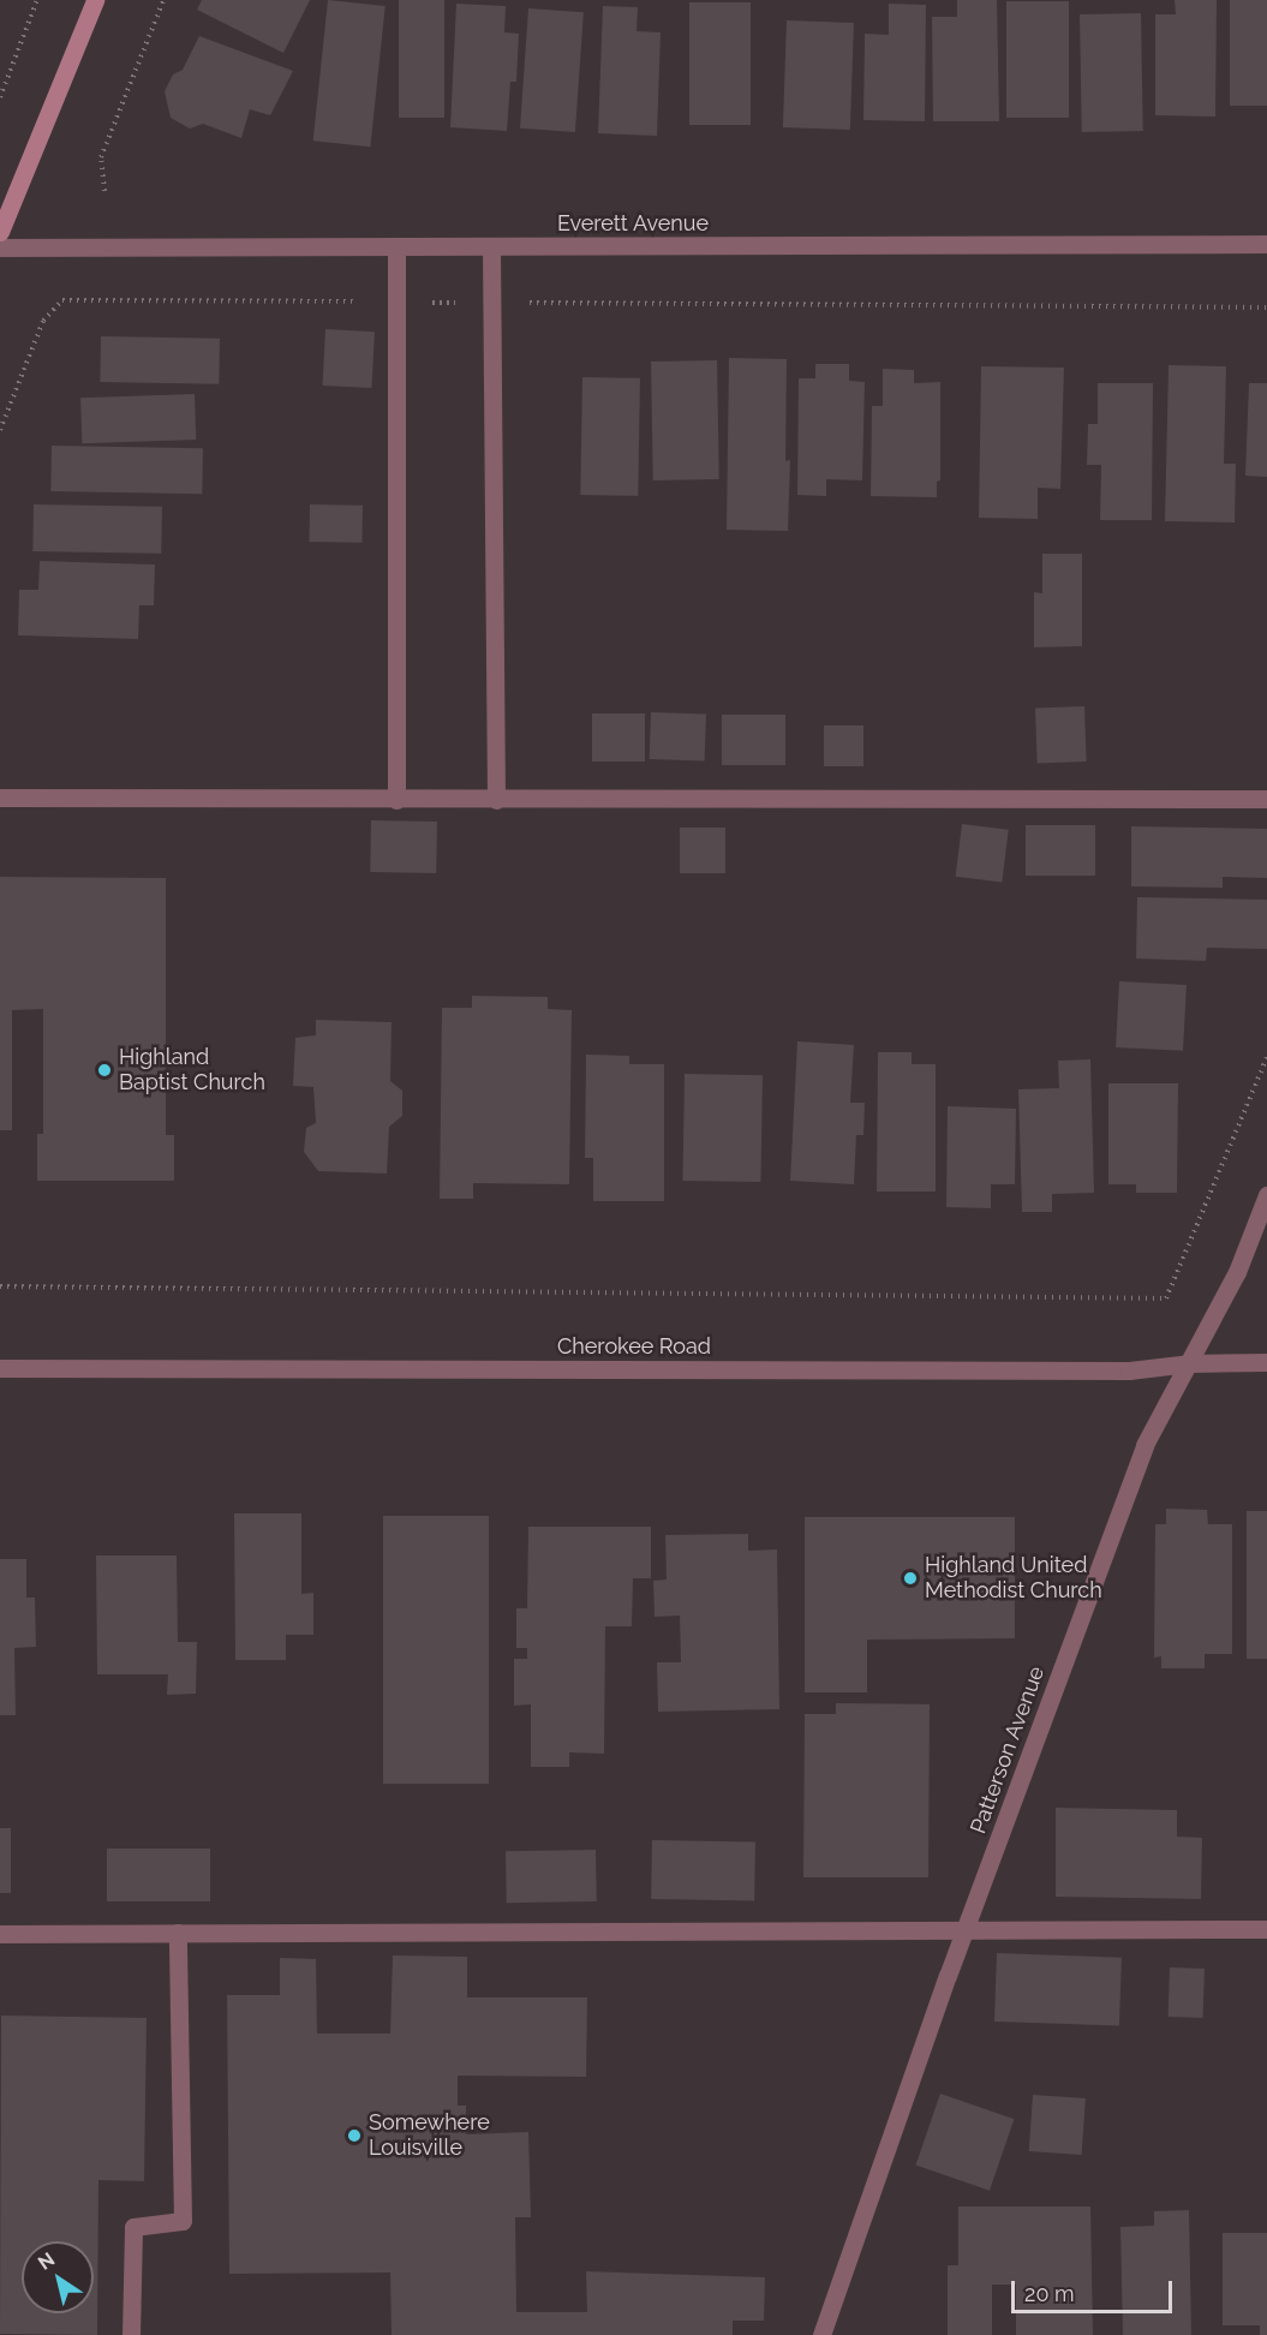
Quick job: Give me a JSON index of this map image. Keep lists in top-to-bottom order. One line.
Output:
{"streets":{"street":["Everett Avenue","Cherokee Road","Patterson Avenue"]},"crossings":[["Cherokee Road","Patterson Avenue"]],"places":["Highland Baptist Church","Highland United Methodist Church","Somewhere Louisville"],"scale_bar":"20 m","north":"top left"}
